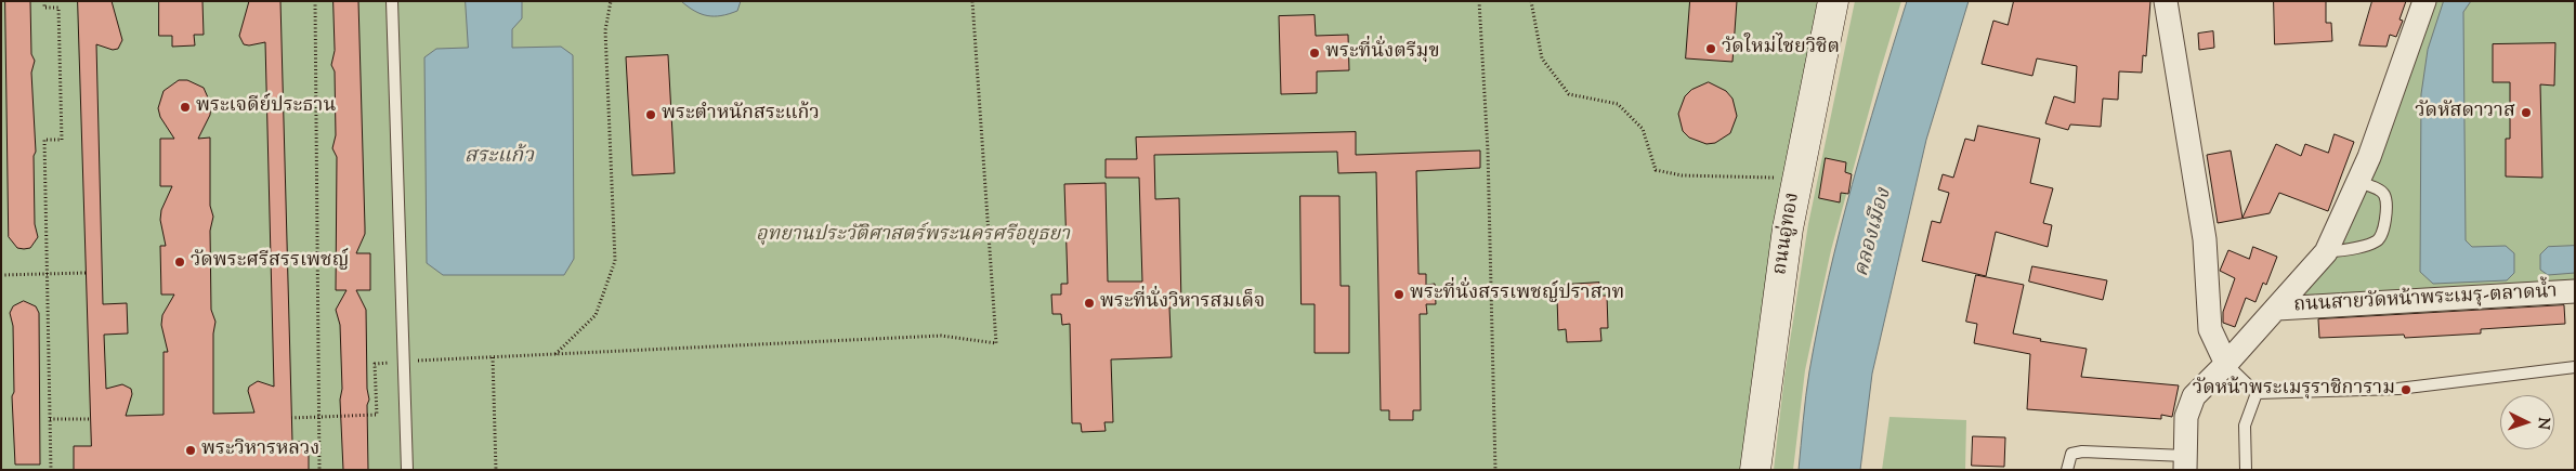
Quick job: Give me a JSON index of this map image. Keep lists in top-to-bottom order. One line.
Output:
{"streets":{"main road":["ถนนอู่ทอง"],"street":["ถนนสายวัดหน้าพระเมรุ-ตลาดน้ำ"]},"water":["สระแก้ว","คลองเมือง"],"parks":["อุทยานประวัติศาสตร์พระนครศรีอยุธยา"],"places":["วัดใหม่ไชยวิชิต","พระที่นั่งตรีมุข","พระเจดีย์ประธาน","วัดหัสดาวาส","พระตำหนักสระแก้ว","วัดพระศรีสรรเพชญ์","พระที่นั่งสรรเพชญ์ปราสาท","พระที่นั่งวิหารสมเด็จ","วัดหน้าพระเมรุราชิการาม","พระวิหารหลวง"],"north":"right"}
